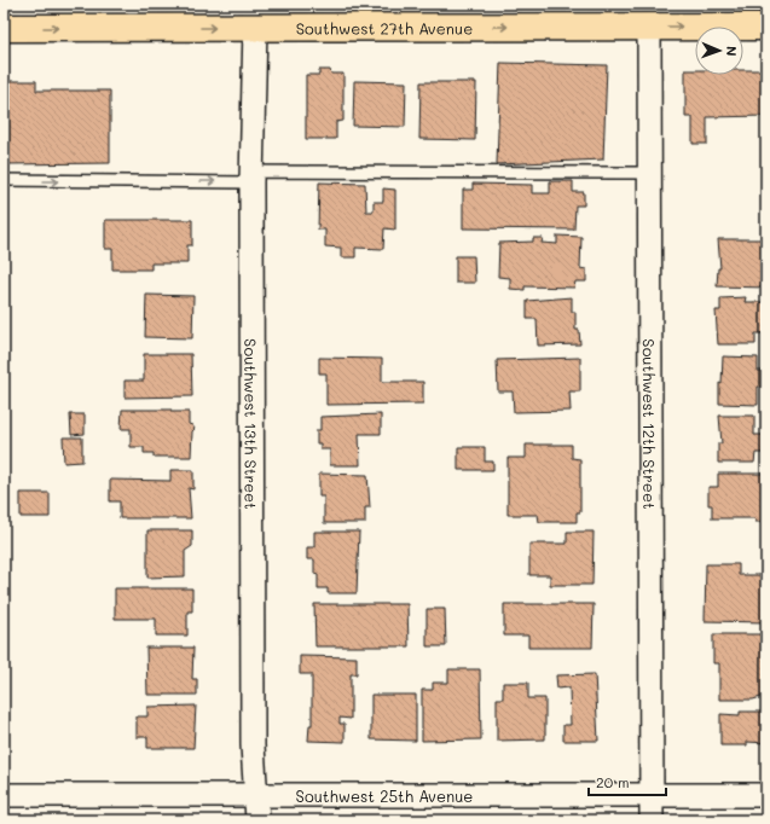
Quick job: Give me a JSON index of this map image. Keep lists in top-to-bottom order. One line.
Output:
{"streets":{"highway":["Southwest 27th Avenue"],"street":["Southwest 13th Street","Southwest 12th Street","Southwest 25th Avenue"]},"crossings":[["Southwest 27th Avenue","Southwest 13th Street"],["Southwest 27th Avenue","Southwest 12th Street"],["Southwest 13th Street","Southwest 25th Avenue"],["Southwest 12th Street","Southwest 25th Avenue"]],"one_way":["Southwest 27th Avenue"],"scale_bar":"20 m","north":"right"}
